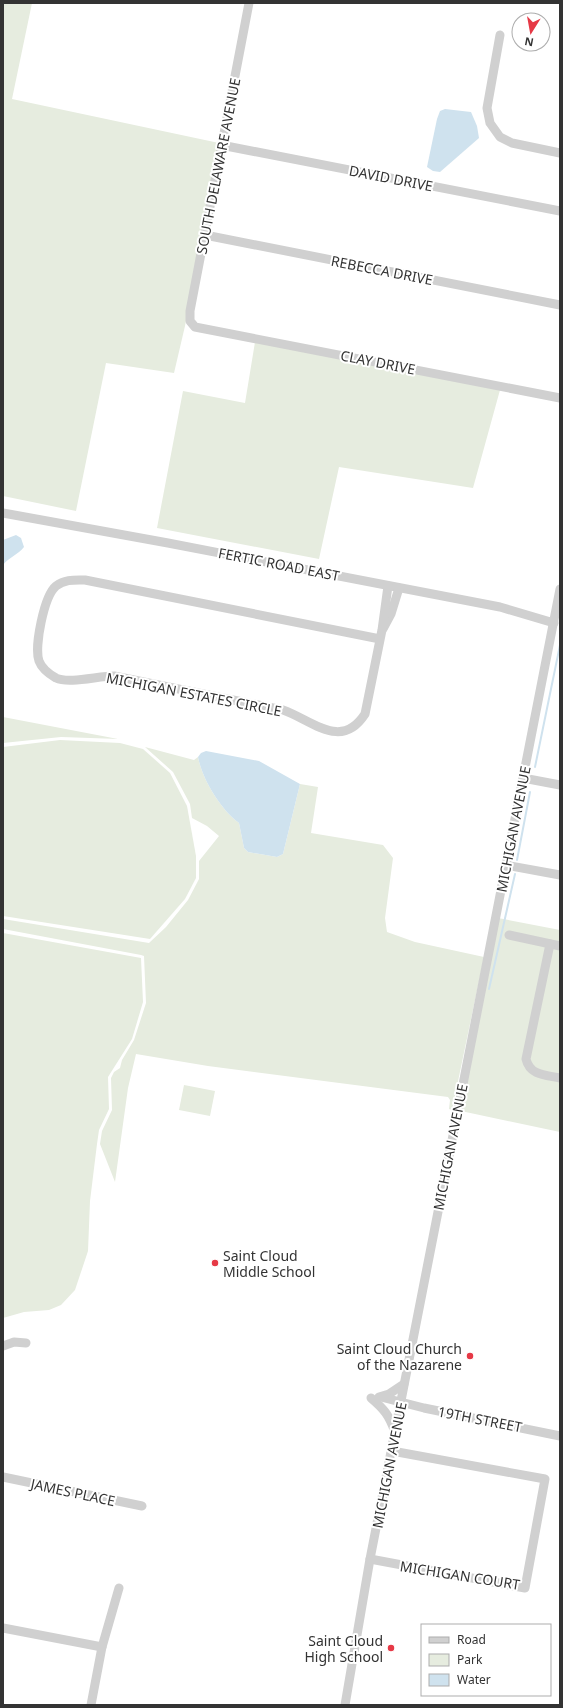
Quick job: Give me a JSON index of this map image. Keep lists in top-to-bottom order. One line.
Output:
{"streets":{"street":["SOUTH DELAWARE AVENUE","DAVID DRIVE","REBECCA DRIVE","CLAY DRIVE","FERTIC ROAD EAST","MICHIGAN ESTATES CIRCLE","MICHIGAN AVENUE","19TH STREET","JAMES PLACE","MICHIGAN COURT"]},"crossings":[["SOUTH DELAWARE AVENUE","DAVID DRIVE"],["SOUTH DELAWARE AVENUE","REBECCA DRIVE"],["SOUTH DELAWARE AVENUE","CLAY DRIVE"],["FERTIC ROAD EAST","MICHIGAN ESTATES CIRCLE"],["FERTIC ROAD EAST","MICHIGAN AVENUE"],["MICHIGAN AVENUE","19TH STREET"],["MICHIGAN AVENUE","MICHIGAN COURT"]],"places":["Saint Cloud Middle School","Saint Cloud Church of the Nazarene","Saint Cloud High School"],"legend":["Road","Park","Water"],"north":"bottom"}
